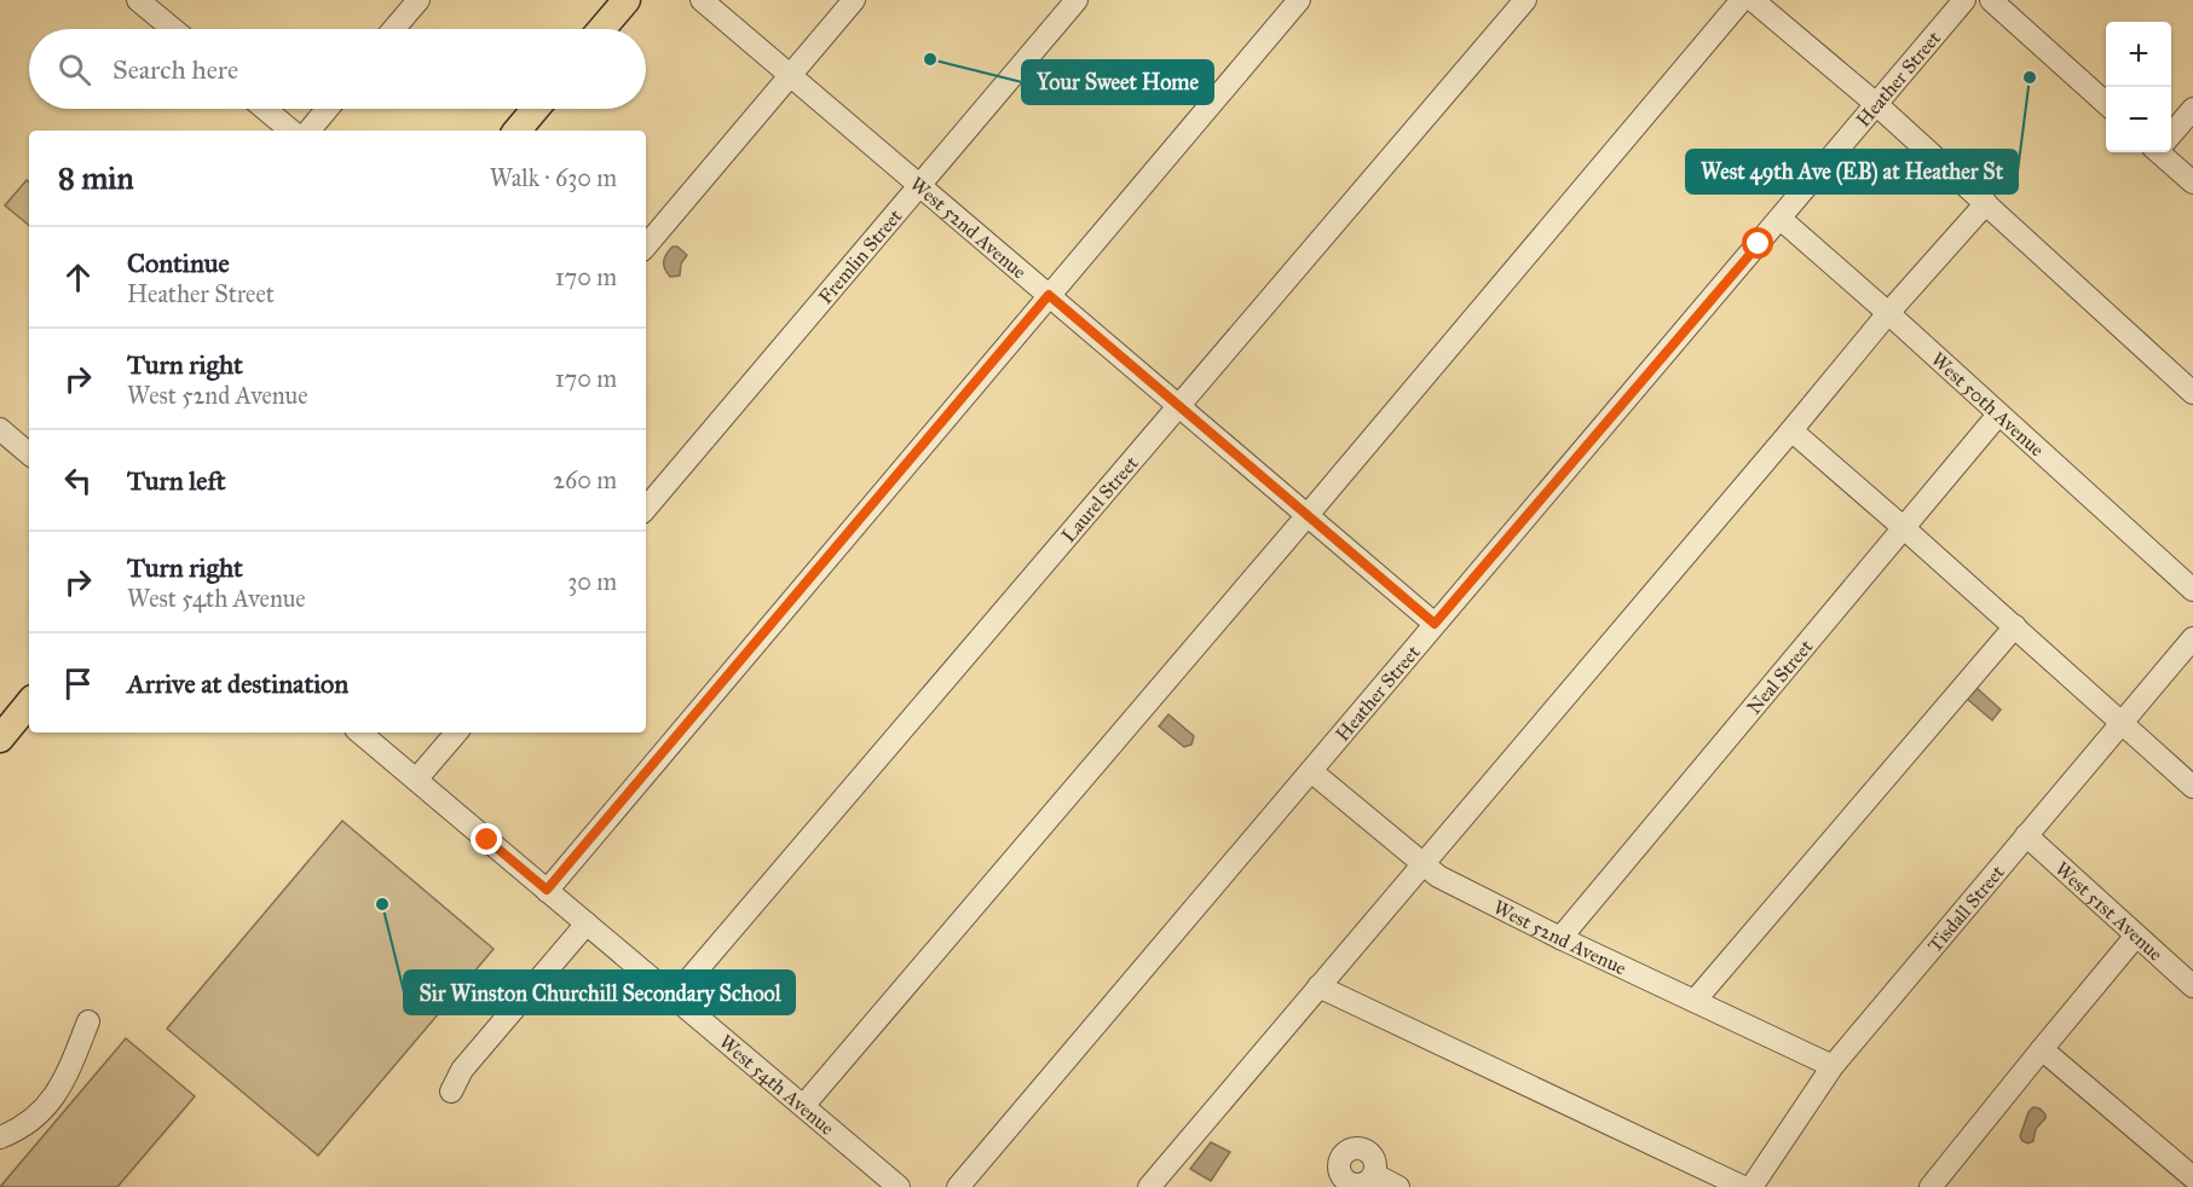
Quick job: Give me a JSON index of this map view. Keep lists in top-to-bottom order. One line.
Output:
{"streets":{"street":["Heather Street","West 52nd Avenue","Fremlin Street","West 50th Avenue","Laurel Street","Neal Street","Tisdall Street","West 51st Avenue","West 54th Avenue"]},"crossings":[["Heather Street","West 52nd Avenue"],["Heather Street","West 50th Avenue"],["West 52nd Avenue","Fremlin Street"],["West 52nd Avenue","Laurel Street"],["West 52nd Avenue","Neal Street"],["West 52nd Avenue","Tisdall Street"],["West 50th Avenue","Neal Street"],["Laurel Street","West 54th Avenue"],["Tisdall Street","West 51st Avenue"]],"places":["Your Sweet Home","West 49th Ave (EB) at Heather St","Sir Winston Churchill Secondary School"],"page":{"map_buttons":["+","−"],"search":"Search here","heading":["8 min","Walk · 630 m"],"list":[["Continue","Heather Street","170 m"],["Turn right","West 52nd Avenue","170 m"],["Turn left","260 m"],["Turn right","West 54th Avenue","30 m"],"Arrive at destination"]}}
